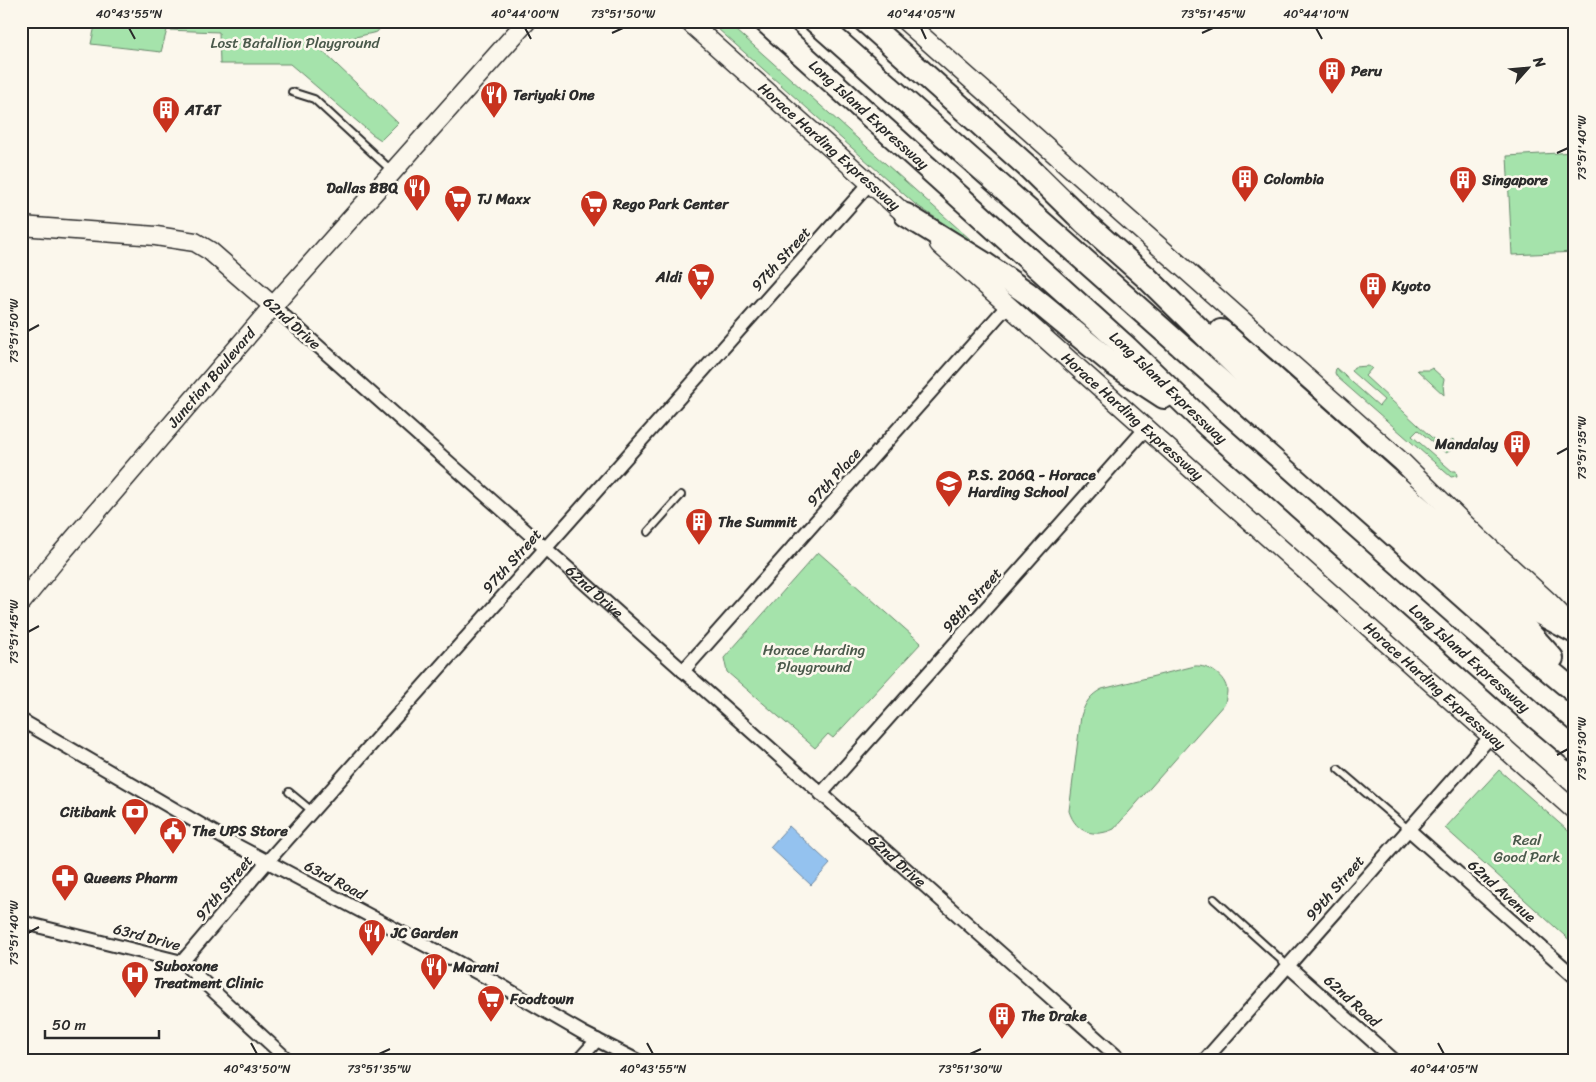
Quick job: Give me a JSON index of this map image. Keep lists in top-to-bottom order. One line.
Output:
{"streets":{"highway":["Long Island Expressway"],"main road":["Horace Harding Expressway","62nd Drive","Junction Boulevard"],"street":["97th Street","97th Place","98th Street","63rd Road","99th Street","62nd Avenue","63rd Drive","62nd Road"]},"crossings":[["Horace Harding Expressway","97th Street"],["Horace Harding Expressway","97th Place"],["Horace Harding Expressway","98th Street"],["Horace Harding Expressway","99th Street"],["97th Street","62nd Drive"],["97th Street","63rd Road"],["97th Street","63rd Drive"],["62nd Drive","Junction Boulevard"],["62nd Drive","97th Place"],["62nd Drive","98th Street"],["99th Street","62nd Avenue"],["99th Street","62nd Road"]],"parks":["Lost Batallion Playground","Horace Harding Playground","Real Good Park"],"places":{"building":["Peru","AT&T","Colombia","Singapore","Kyoto","Mandalay","The Summit","The Drake"],"restaurant":["Teriyaki One","Dallas BBQ","JC Garden","Marani"],"supermarket":["TJ Maxx","Rego Park Center","Aldi","Foodtown"],"school or university":["P.S. 206Q - Horace Harding School"],"bank":["Citibank"],"public building":["The UPS Store"],"pharmacy":["Queens Pharm"],"hospital":["Suboxone Treatment Clinic"]},"scale_bar":"50 m","north":"top right","coordinates":["40°43'55\"N","40°44'00\"N","73°51'50\"W","40°44'05\"N","73°51'45\"W","40°44'10\"N","73°51'40\"W","73°51'35\"W","73°51'30\"W","40°43'50\"N"]}
